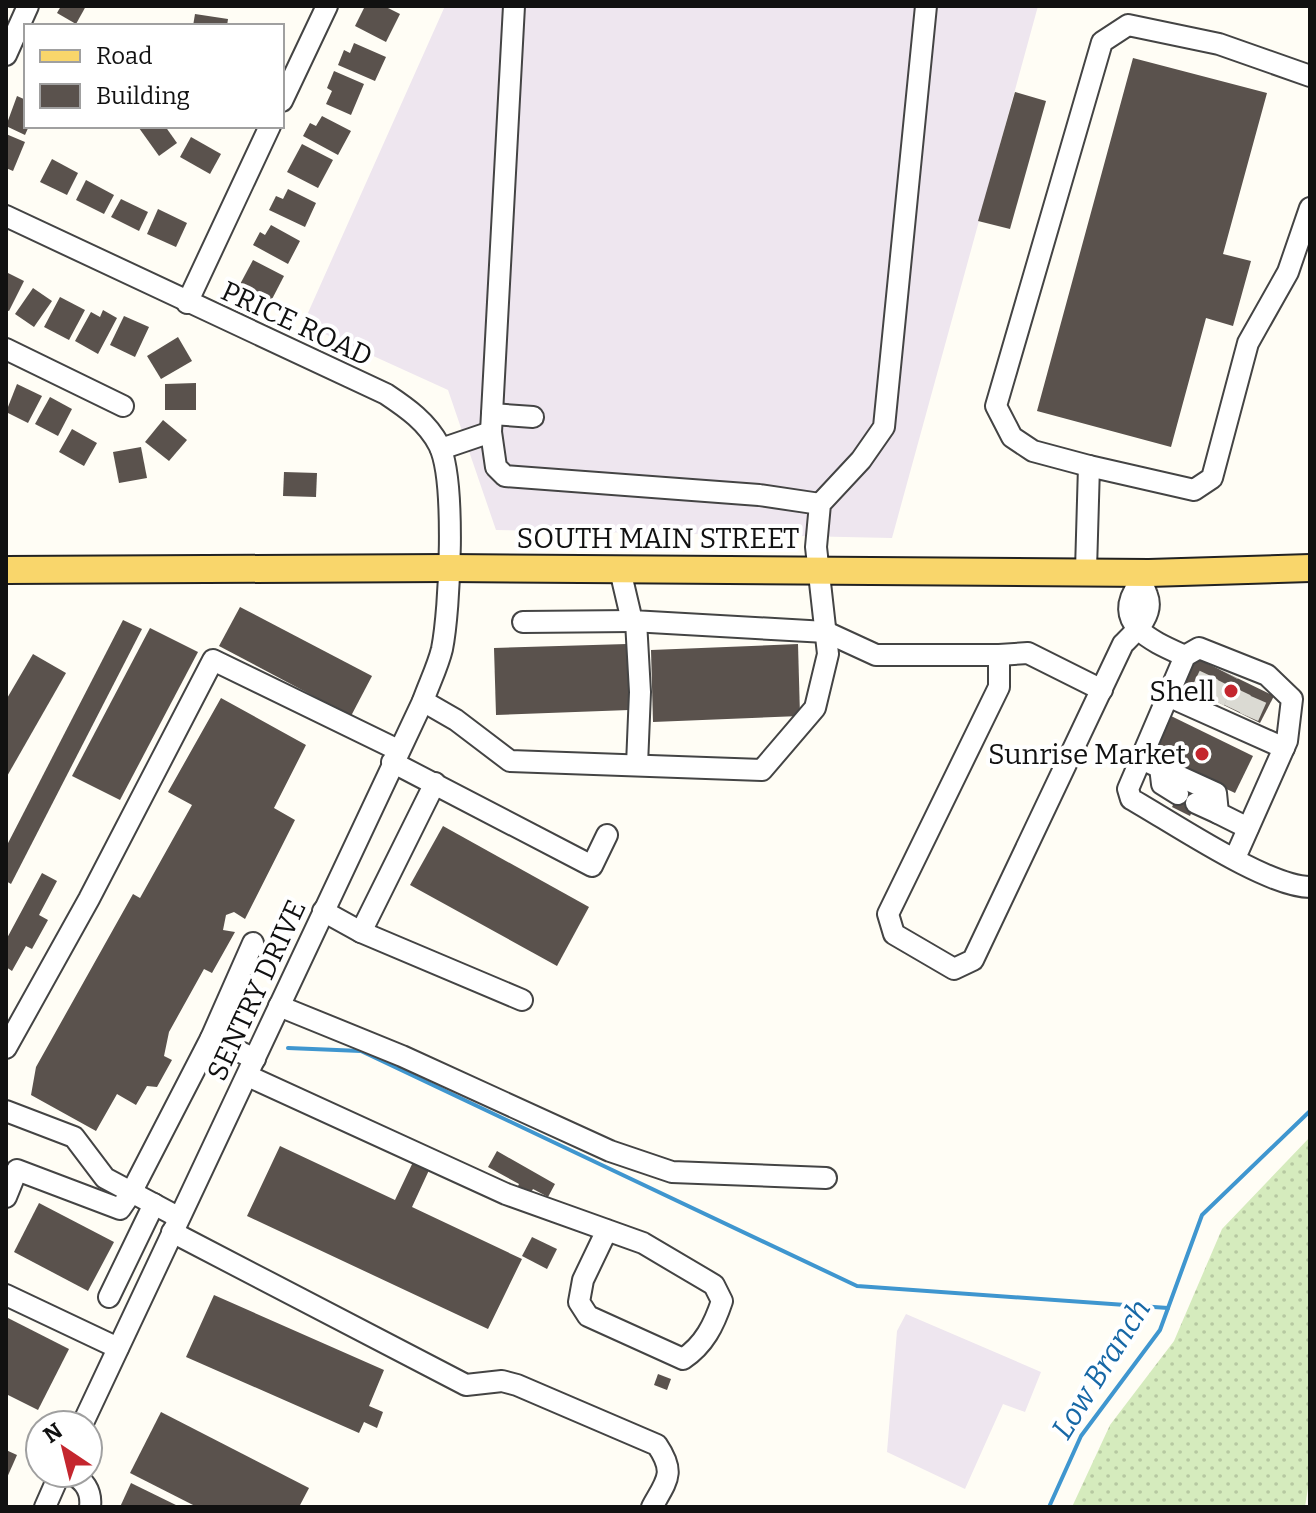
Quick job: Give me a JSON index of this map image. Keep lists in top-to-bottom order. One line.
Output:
{"streets":{"main road":["SOUTH MAIN STREET"],"street":["PRICE ROAD","SENTRY DRIVE"]},"crossings":[["PRICE ROAD","SOUTH MAIN STREET"],["PRICE ROAD","SENTRY DRIVE"],["SOUTH MAIN STREET","SENTRY DRIVE"]],"water":["Low Branch"],"places":["Shell","Sunrise Market"],"legend":["Road","Building"],"north":"top left"}
